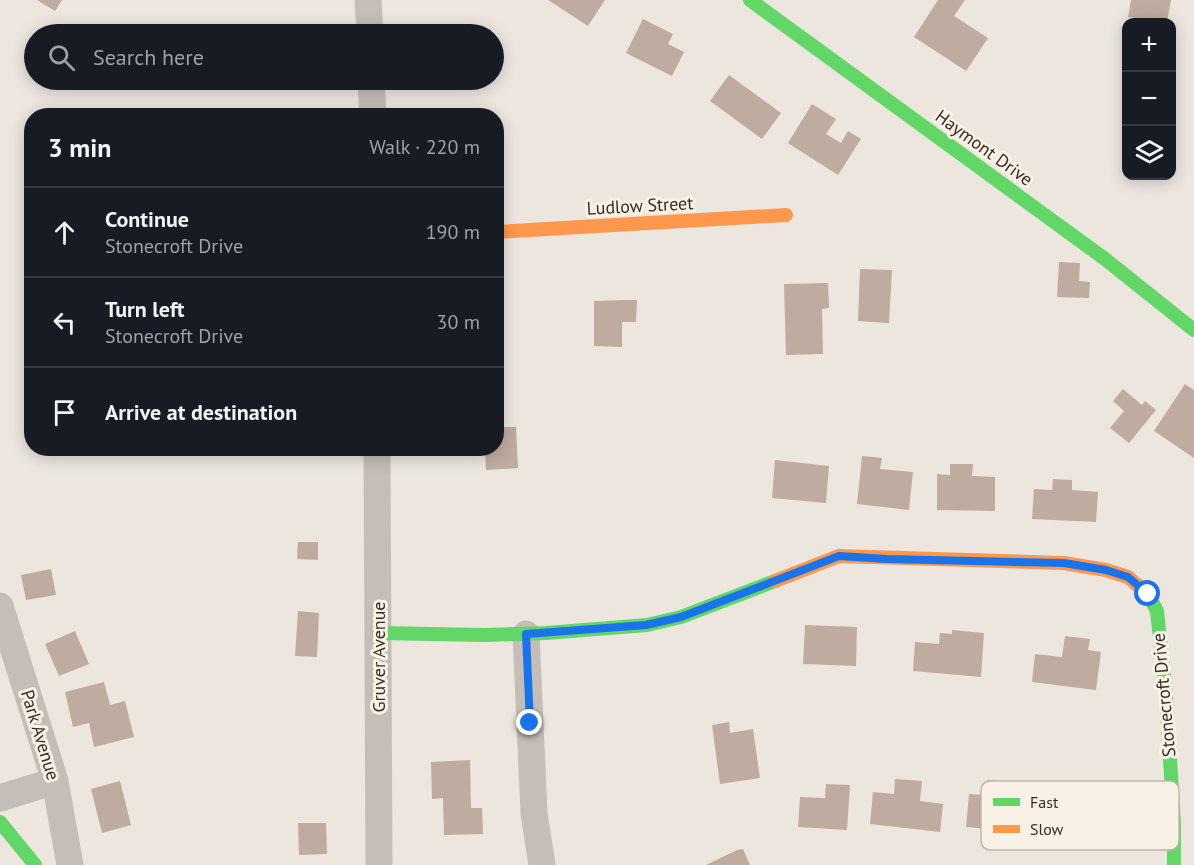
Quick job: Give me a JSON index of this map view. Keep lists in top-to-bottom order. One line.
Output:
{"streets":{"street":["Haymont Drive","Ludlow Street","Gruver Avenue","Stonecroft Drive","Park Avenue"]},"crossings":[["Gruver Avenue","Stonecroft Drive"]],"legend":["Fast","Slow"],"page":{"map_buttons":["+","−"],"search":"Search here","heading":["3 min","Walk · 220 m"],"list":[["Continue","Stonecroft Drive","190 m"],["Turn left","Stonecroft Drive","30 m"],"Arrive at destination"]}}
